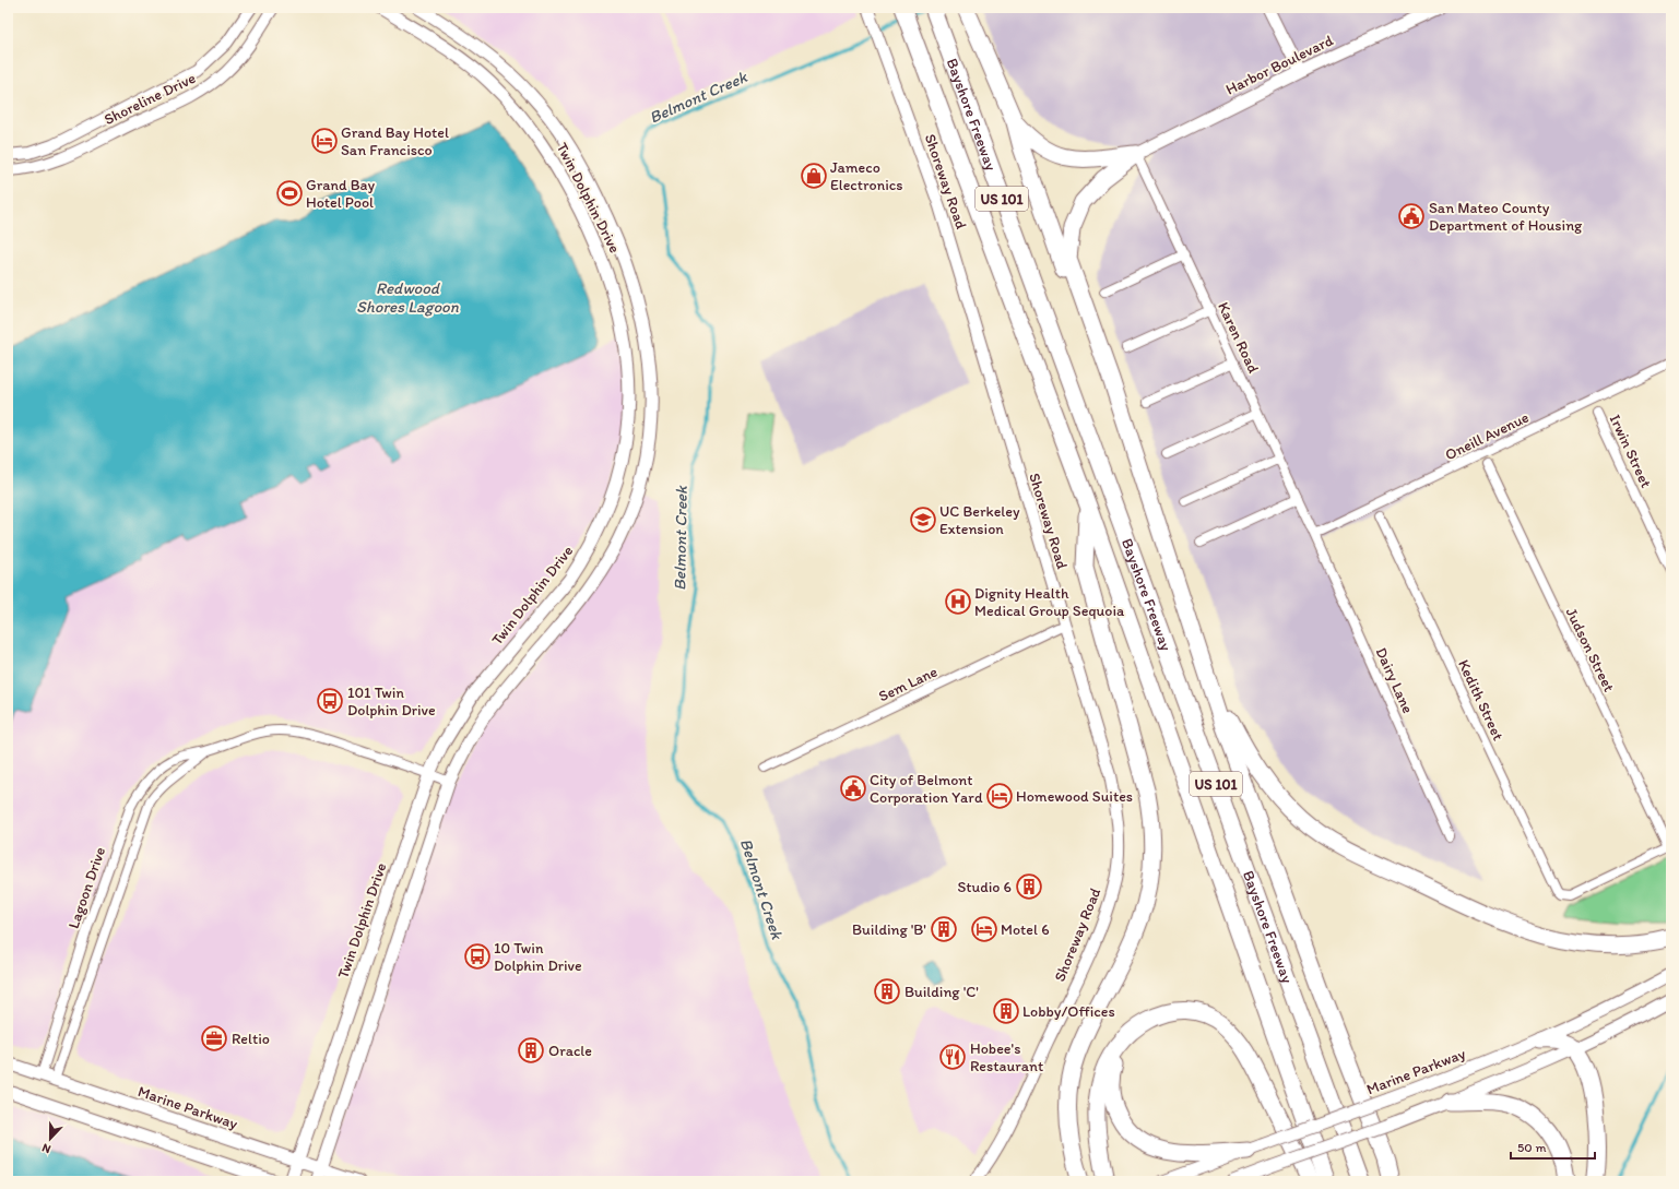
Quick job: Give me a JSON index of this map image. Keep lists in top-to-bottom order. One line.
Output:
{"streets":{"highway":["Bayshore Freeway","US 101"],"main road":["Harbor Boulevard","Twin Dolphin Drive","Marine Parkway"],"street":["Shoreline Drive","Shoreway Road","Karen Road","Oneill Avenue","Irwin Street","Judson Street","Dairy Lane","Sem Lane","Kedith Street","Lagoon Drive"]},"crossings":[["Harbor Boulevard","Karen Road"],["Shoreway Road","Sem Lane"],["Twin Dolphin Drive","Lagoon Drive"],["Twin Dolphin Drive","Marine Parkway"],["Karen Road","Oneill Avenue"],["Karen Road","Dairy Lane"],["Oneill Avenue","Dairy Lane"],["Judson Street","Kedith Street"],["Lagoon Drive","Marine Parkway"]],"water":["Belmont Creek","Redwood Shores Lagoon"],"places":{"hotel":["Grand Bay Hotel San Francisco","Homewood Suites","Motel 6"],"shop":["Jameco Electronics"],"sports":["Grand Bay Hotel Pool"],"public building":["San Mateo County Department of Housing","City of Belmont Corporation Yard"],"school or university":["UC Berkeley Extension"],"hospital":["Dignity Health Medical Group Sequoia"],"bus stop":["101 Twin Dolphin Drive","10 Twin Dolphin Drive"],"building":["Studio 6","Building 'B'","Building 'C'","Lobby/Offices","Oracle"],"office":["Reltio"],"restaurant":["Hobee's Restaurant"]},"scale_bar":"50 m","north":"bottom"}
